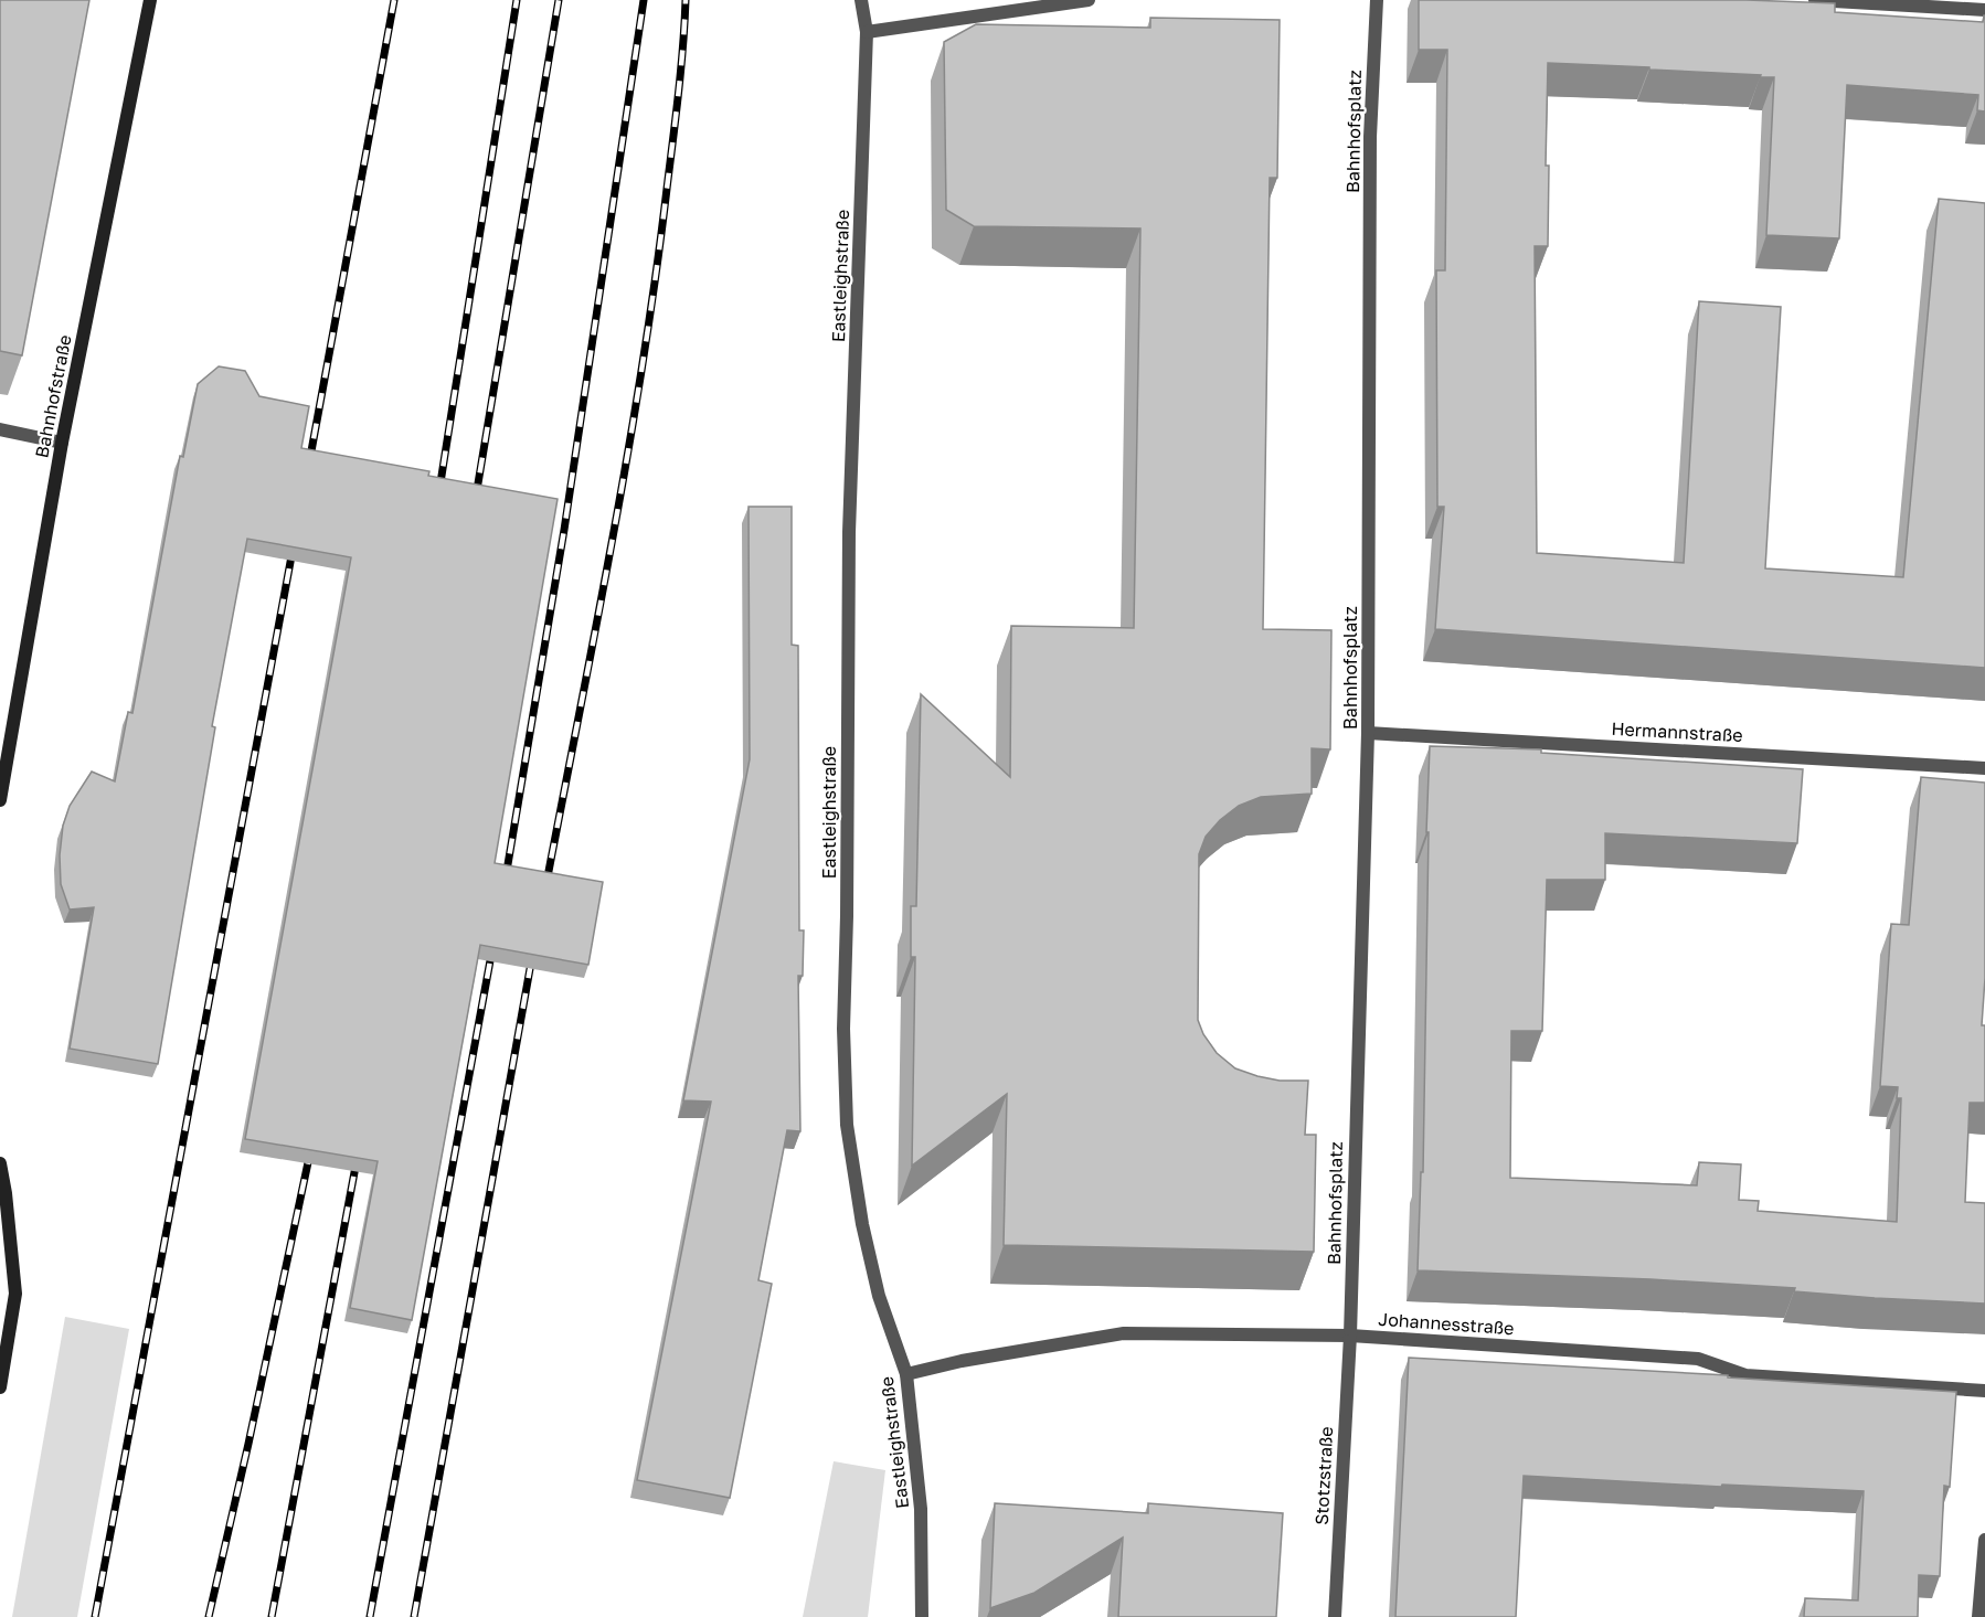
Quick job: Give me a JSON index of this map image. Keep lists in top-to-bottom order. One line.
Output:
{"streets":{"main road":["Bahnhofstraße"],"street":["Bahnhofsplatz","Eastleighstraße","Hermannstraße","Johannesstraße","Stotzstraße"]},"crossings":[["Bahnhofsplatz","Hermannstraße"],["Bahnhofsplatz","Johannesstraße"],["Bahnhofsplatz","Stotzstraße"],["Eastleighstraße","Johannesstraße"],["Johannesstraße","Stotzstraße"]]}
